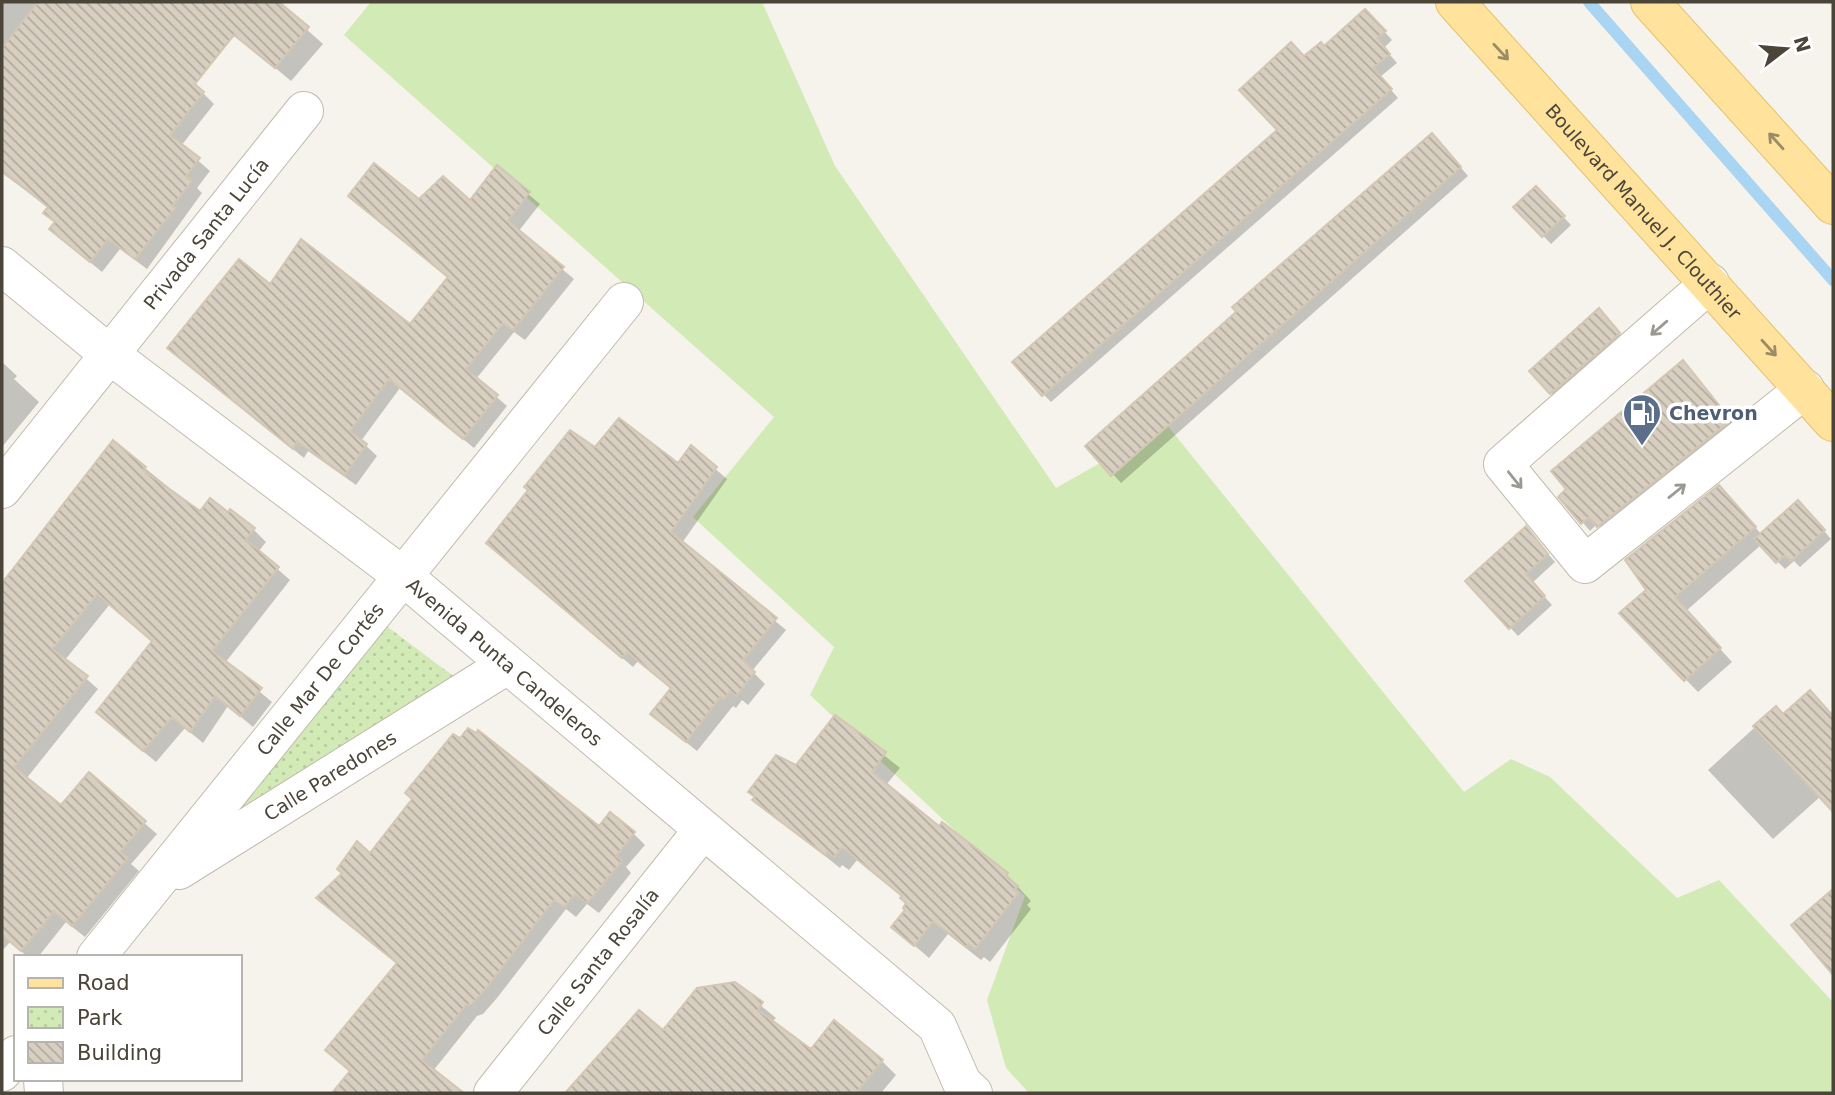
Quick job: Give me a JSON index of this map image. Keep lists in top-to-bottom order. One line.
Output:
{"streets":{"main road":["Boulevard Manuel J. Clouthier"],"street":["Privada Santa Lucía","Avenida Punta Candeleros","Calle Mar De Cortés","Calle Paredones","Calle Santa Rosalía"]},"crossings":[["Privada Santa Lucía","Avenida Punta Candeleros"],["Avenida Punta Candeleros","Calle Mar De Cortés"],["Avenida Punta Candeleros","Calle Paredones"],["Avenida Punta Candeleros","Calle Santa Rosalía"],["Calle Mar De Cortés","Calle Paredones"]],"places":{"fuel station":["Chevron"]},"legend":["Road","Park","Building"],"north":"right"}
